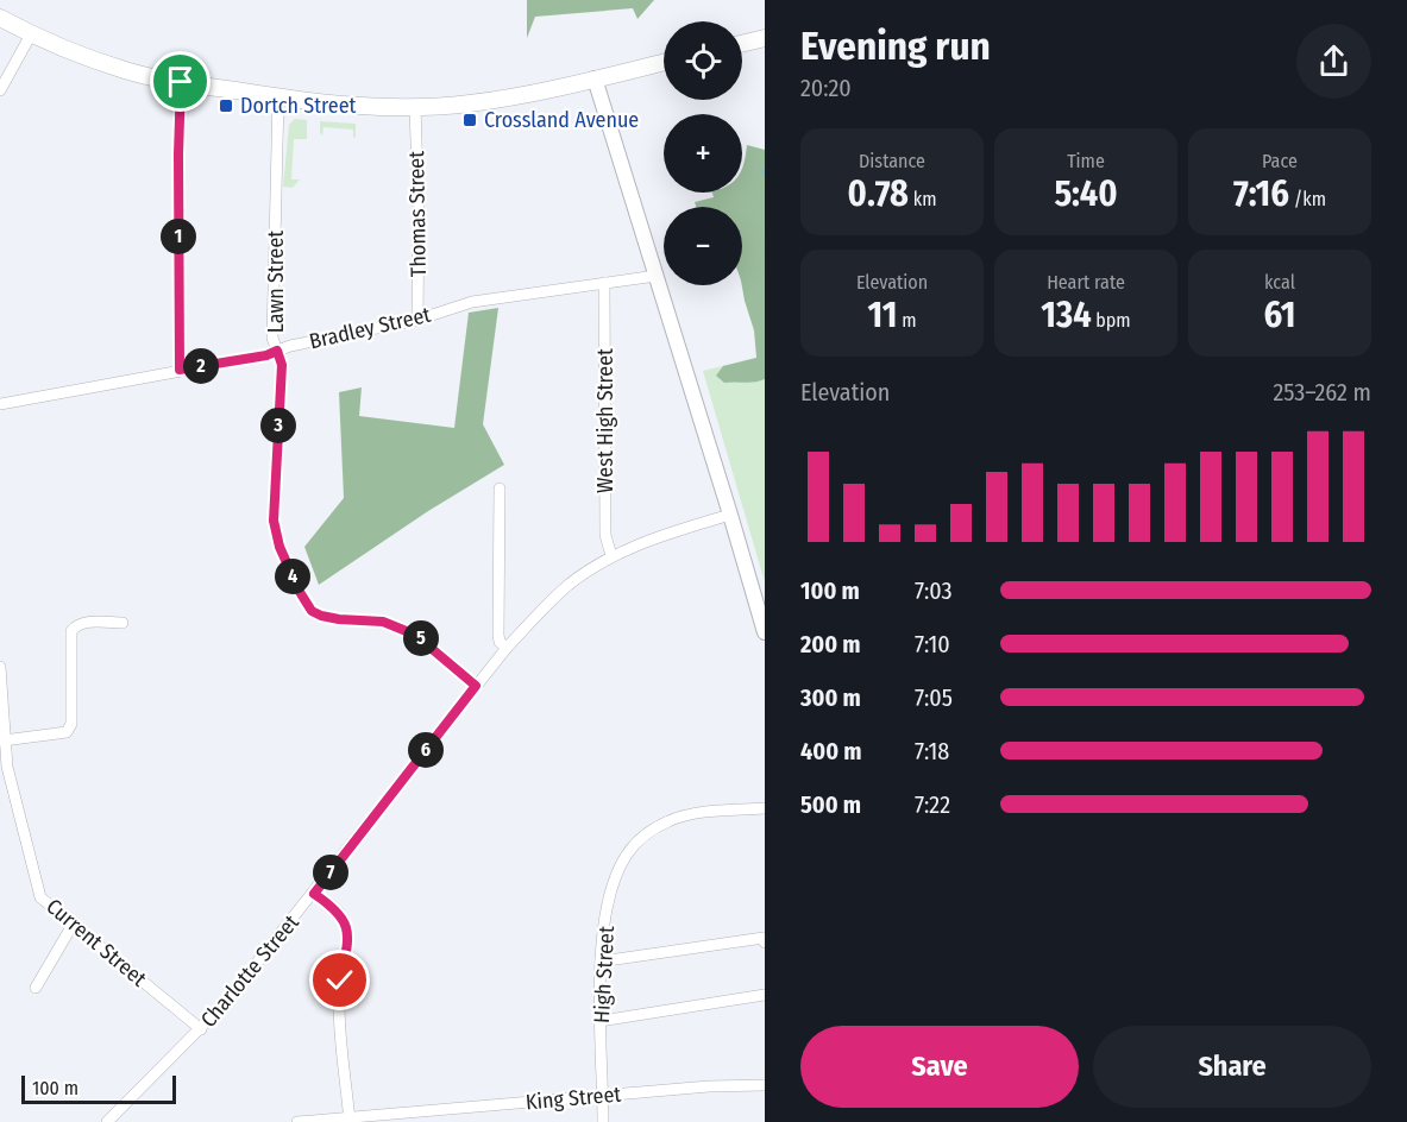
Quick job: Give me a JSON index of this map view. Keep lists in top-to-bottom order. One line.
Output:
{"streets":{"street":["Thomas Street","Lawn Street","Bradley Street","West High Street","Current Street","Charlotte Street","High Street","King Street"]},"crossings":[["Thomas Street","Bradley Street"],["Lawn Street","Bradley Street"],["Lawn Street","Charlotte Street"],["Bradley Street","West High Street"],["West High Street","Charlotte Street"],["Current Street","Charlotte Street"],["High Street","King Street"]],"places":{"transit":["Dortch Street","Crossland Avenue"]},"scale_bar":"100 m","page":{"heading":["Evening run","20:20"],"map_buttons":["+","−"],"stats":[["Distance","0.78 km"],["Time","5:40"],["Pace","7:16 /km"],["Elevation","11 m"],["Heart rate","134 bpm"],["kcal","61"]],"pins":["1","2","3","4","5","6","7"],"chart":["Elevation","253–262 m"],"list":[{"name":"100 m","note":"7:03"},{"name":"200 m","note":"7:10"},{"name":"300 m","note":"7:05"},{"name":"400 m","note":"7:18"},{"name":"500 m","note":"7:22"}],"buttons":["Save","Share"],"scale":"100 m"}}
